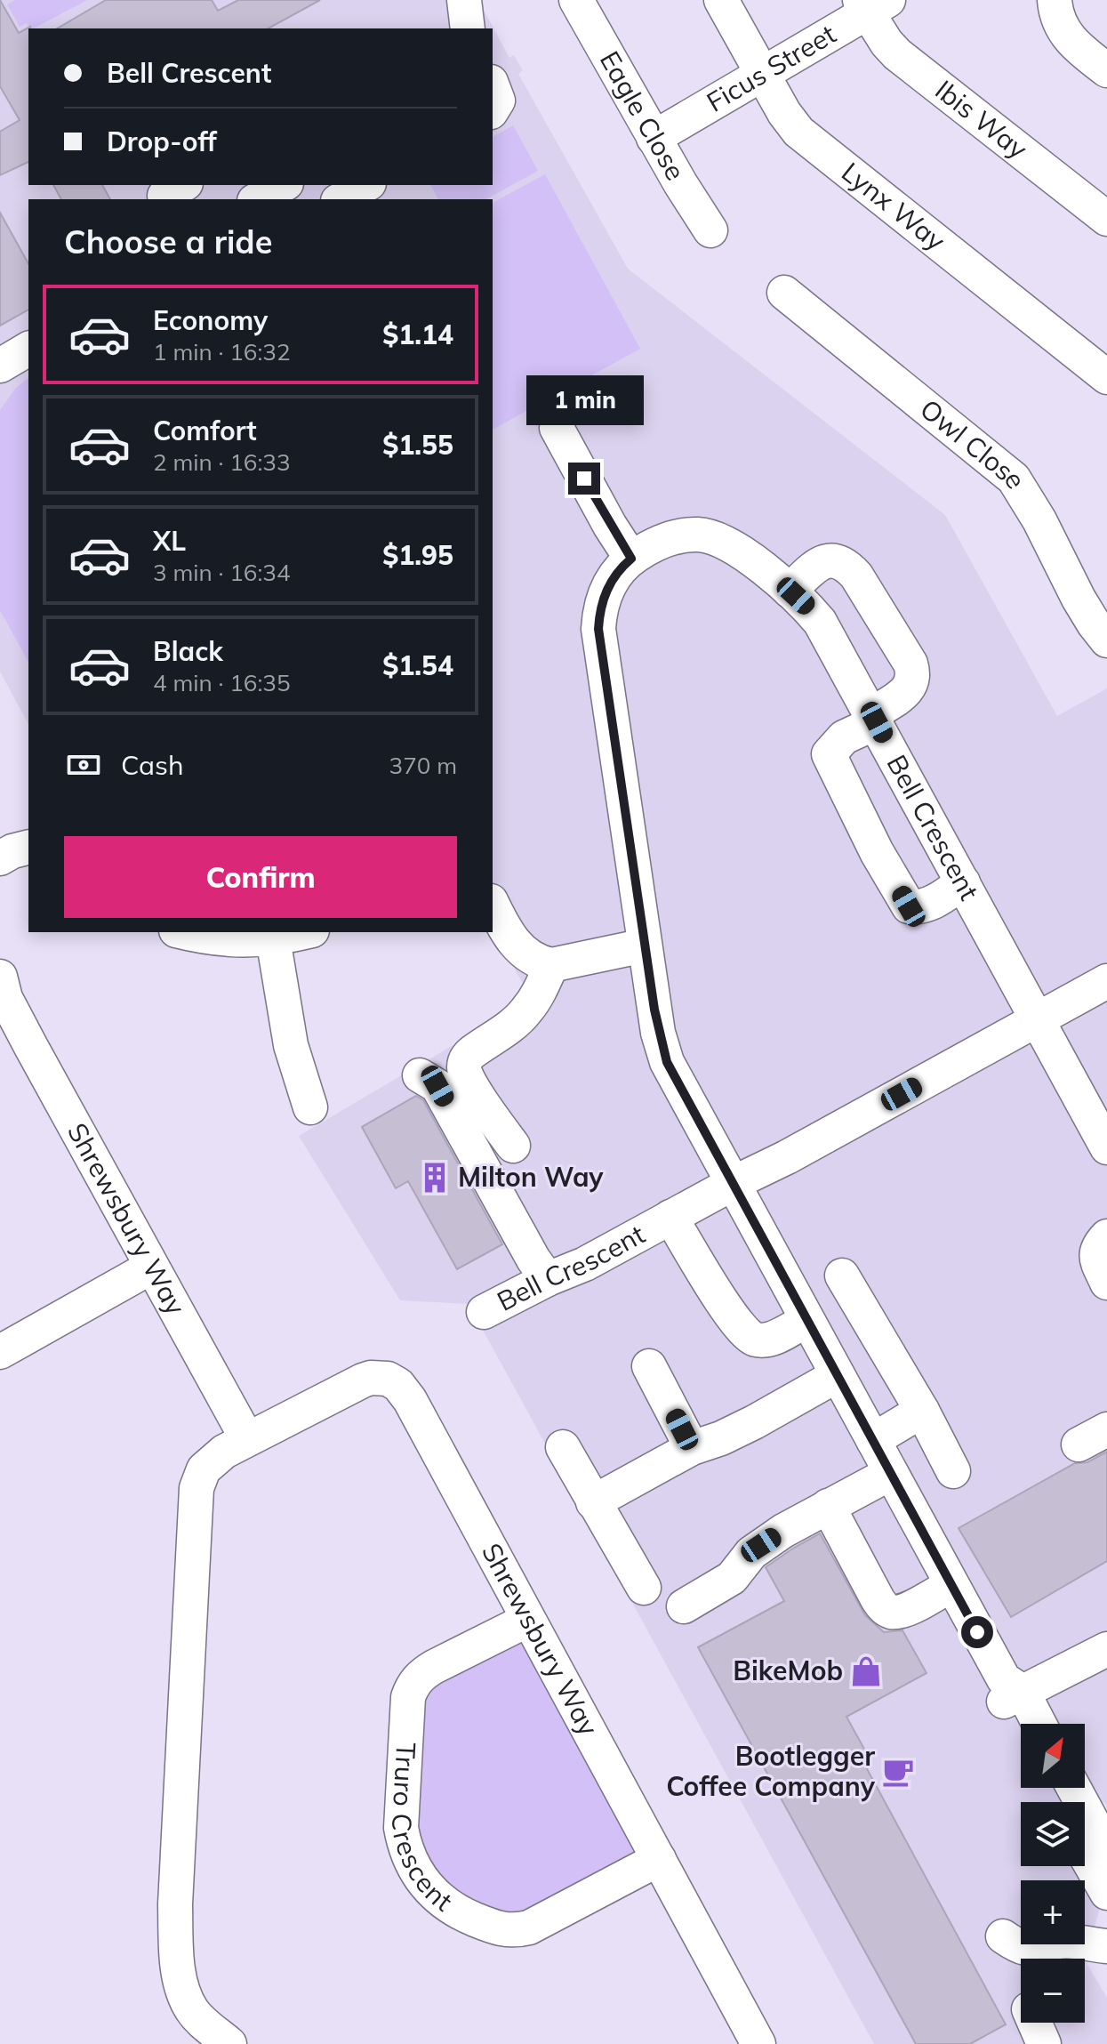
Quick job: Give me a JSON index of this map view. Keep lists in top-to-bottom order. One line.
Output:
{"streets":{"street":["Ficus Street","Eagle Close","Ibis Way","Lynx Way","Owl Close","Bell Crescent","Shrewsbury Way","Truro Crescent"]},"crossings":[["Ficus Street","Eagle Close"],["Ficus Street","Ibis Way"],["Ficus Street","Lynx Way"],["Shrewsbury Way","Truro Crescent"]],"places":{"building":["Milton Way"],"shop":["BikeMob"],"cafe":["Bootlegger Coffee Company"]},"north":"top right","page":{"banner":["Bell Crescent","Drop-off"],"heading":"Choose a ride","list":[{"name":"Economy","note":"1 min · 16:32","value":"$1.14"},{"name":"Comfort","note":"2 min · 16:33","value":"$1.55"},{"name":"XL","note":"3 min · 16:34","value":"$1.95"},{"name":"Black","note":"4 min · 16:35","value":"$1.54"}],"bubble":"1 min","pay":["Cash","370 m"],"buttons":"Confirm","map_buttons":["+","−"]}}
